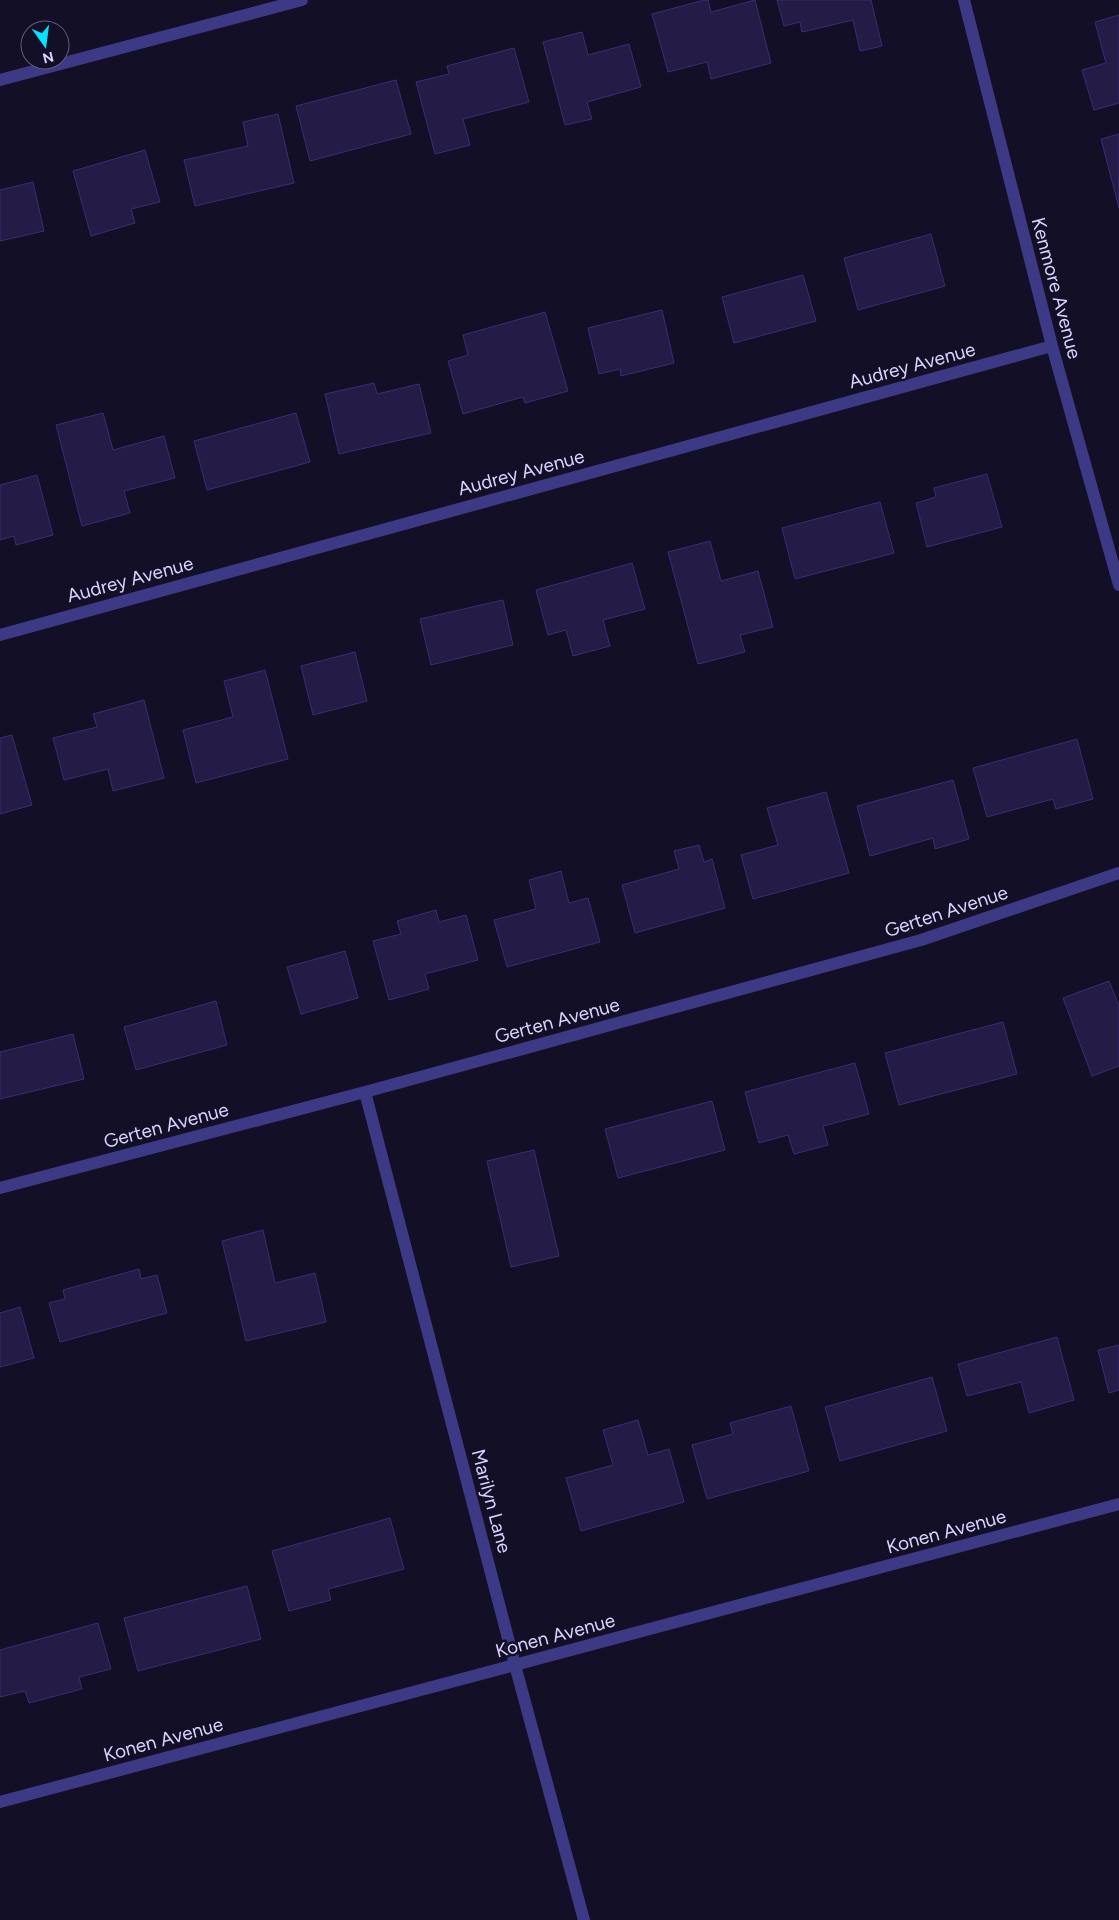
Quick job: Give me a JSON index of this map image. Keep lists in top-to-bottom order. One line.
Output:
{"streets":{"street":["Kenmore Avenue","Audrey Avenue","Gerten Avenue","Marilyn Lane","Konen Avenue"]},"crossings":[["Kenmore Avenue","Audrey Avenue"],["Gerten Avenue","Marilyn Lane"],["Marilyn Lane","Konen Avenue"]],"north":"bottom"}
